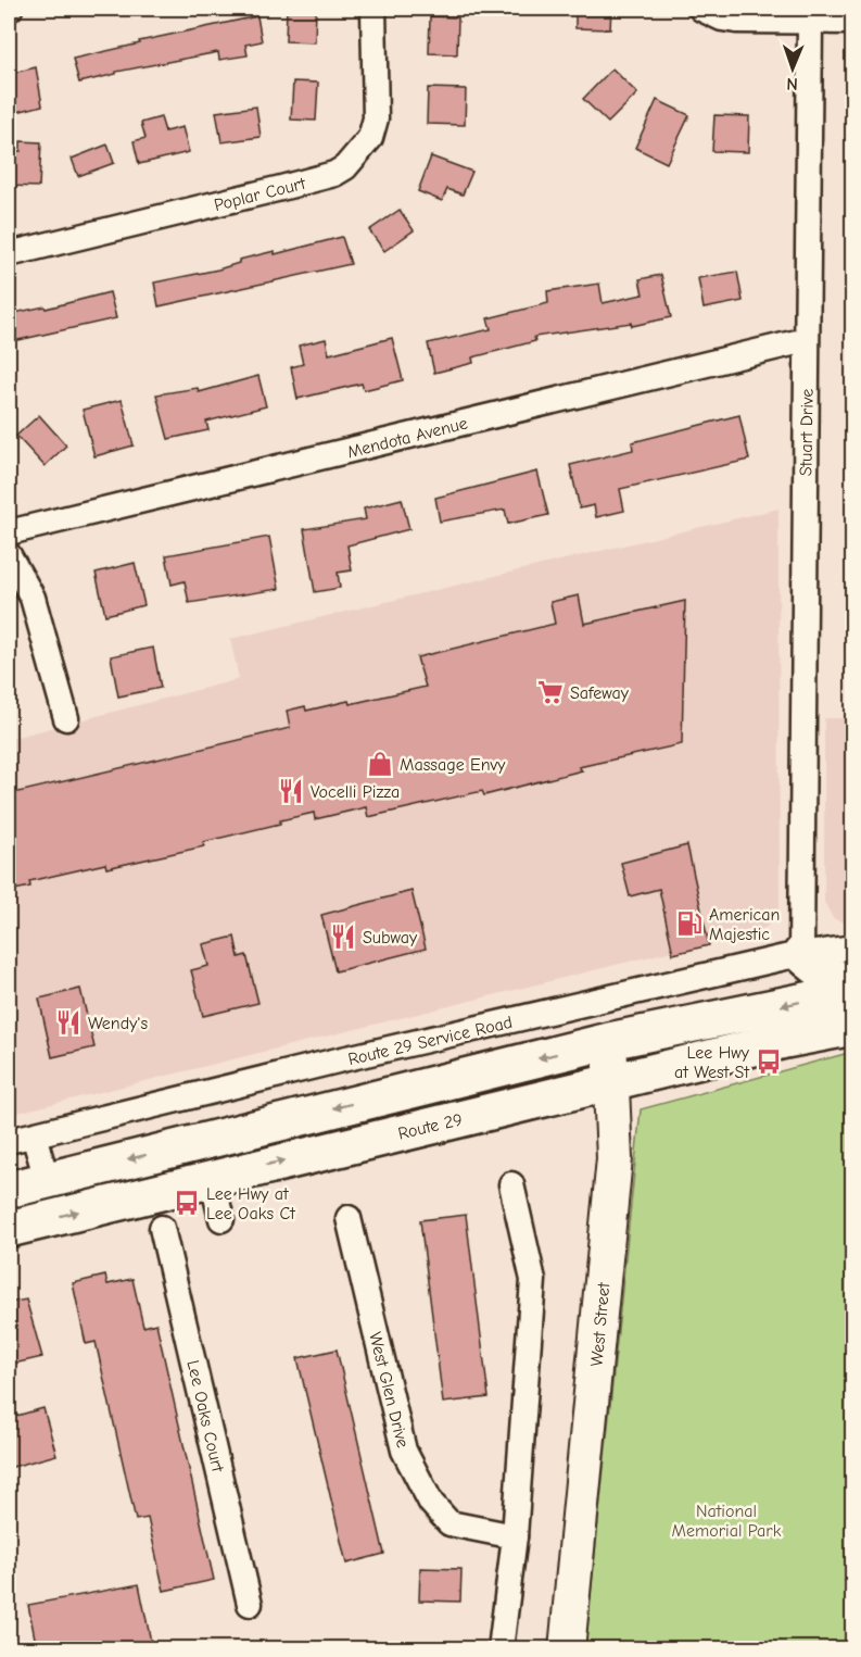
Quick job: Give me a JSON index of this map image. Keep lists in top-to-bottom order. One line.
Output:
{"streets":{"main road":["Route 29","West Street"],"street":["Poplar Court","Stuart Drive","Mendota Avenue","Route 29 Service Road","West Glen Drive","Lee Oaks Court"]},"crossings":[["Stuart Drive","Mendota Avenue"],["Stuart Drive","Route 29 Service Road"],["Route 29 Service Road","West Street"],["Route 29","West Street"]],"parks":["National Memorial Park"],"places":{"supermarket":["Safeway"],"shop":["Massage Envy"],"restaurant":["Vocelli Pizza","Subway","Wendy's"],"fuel station":["American Majestic"],"bus stop":["Lee Hwy at West St","Lee Hwy at Lee Oaks Ct"]},"north":"bottom"}
